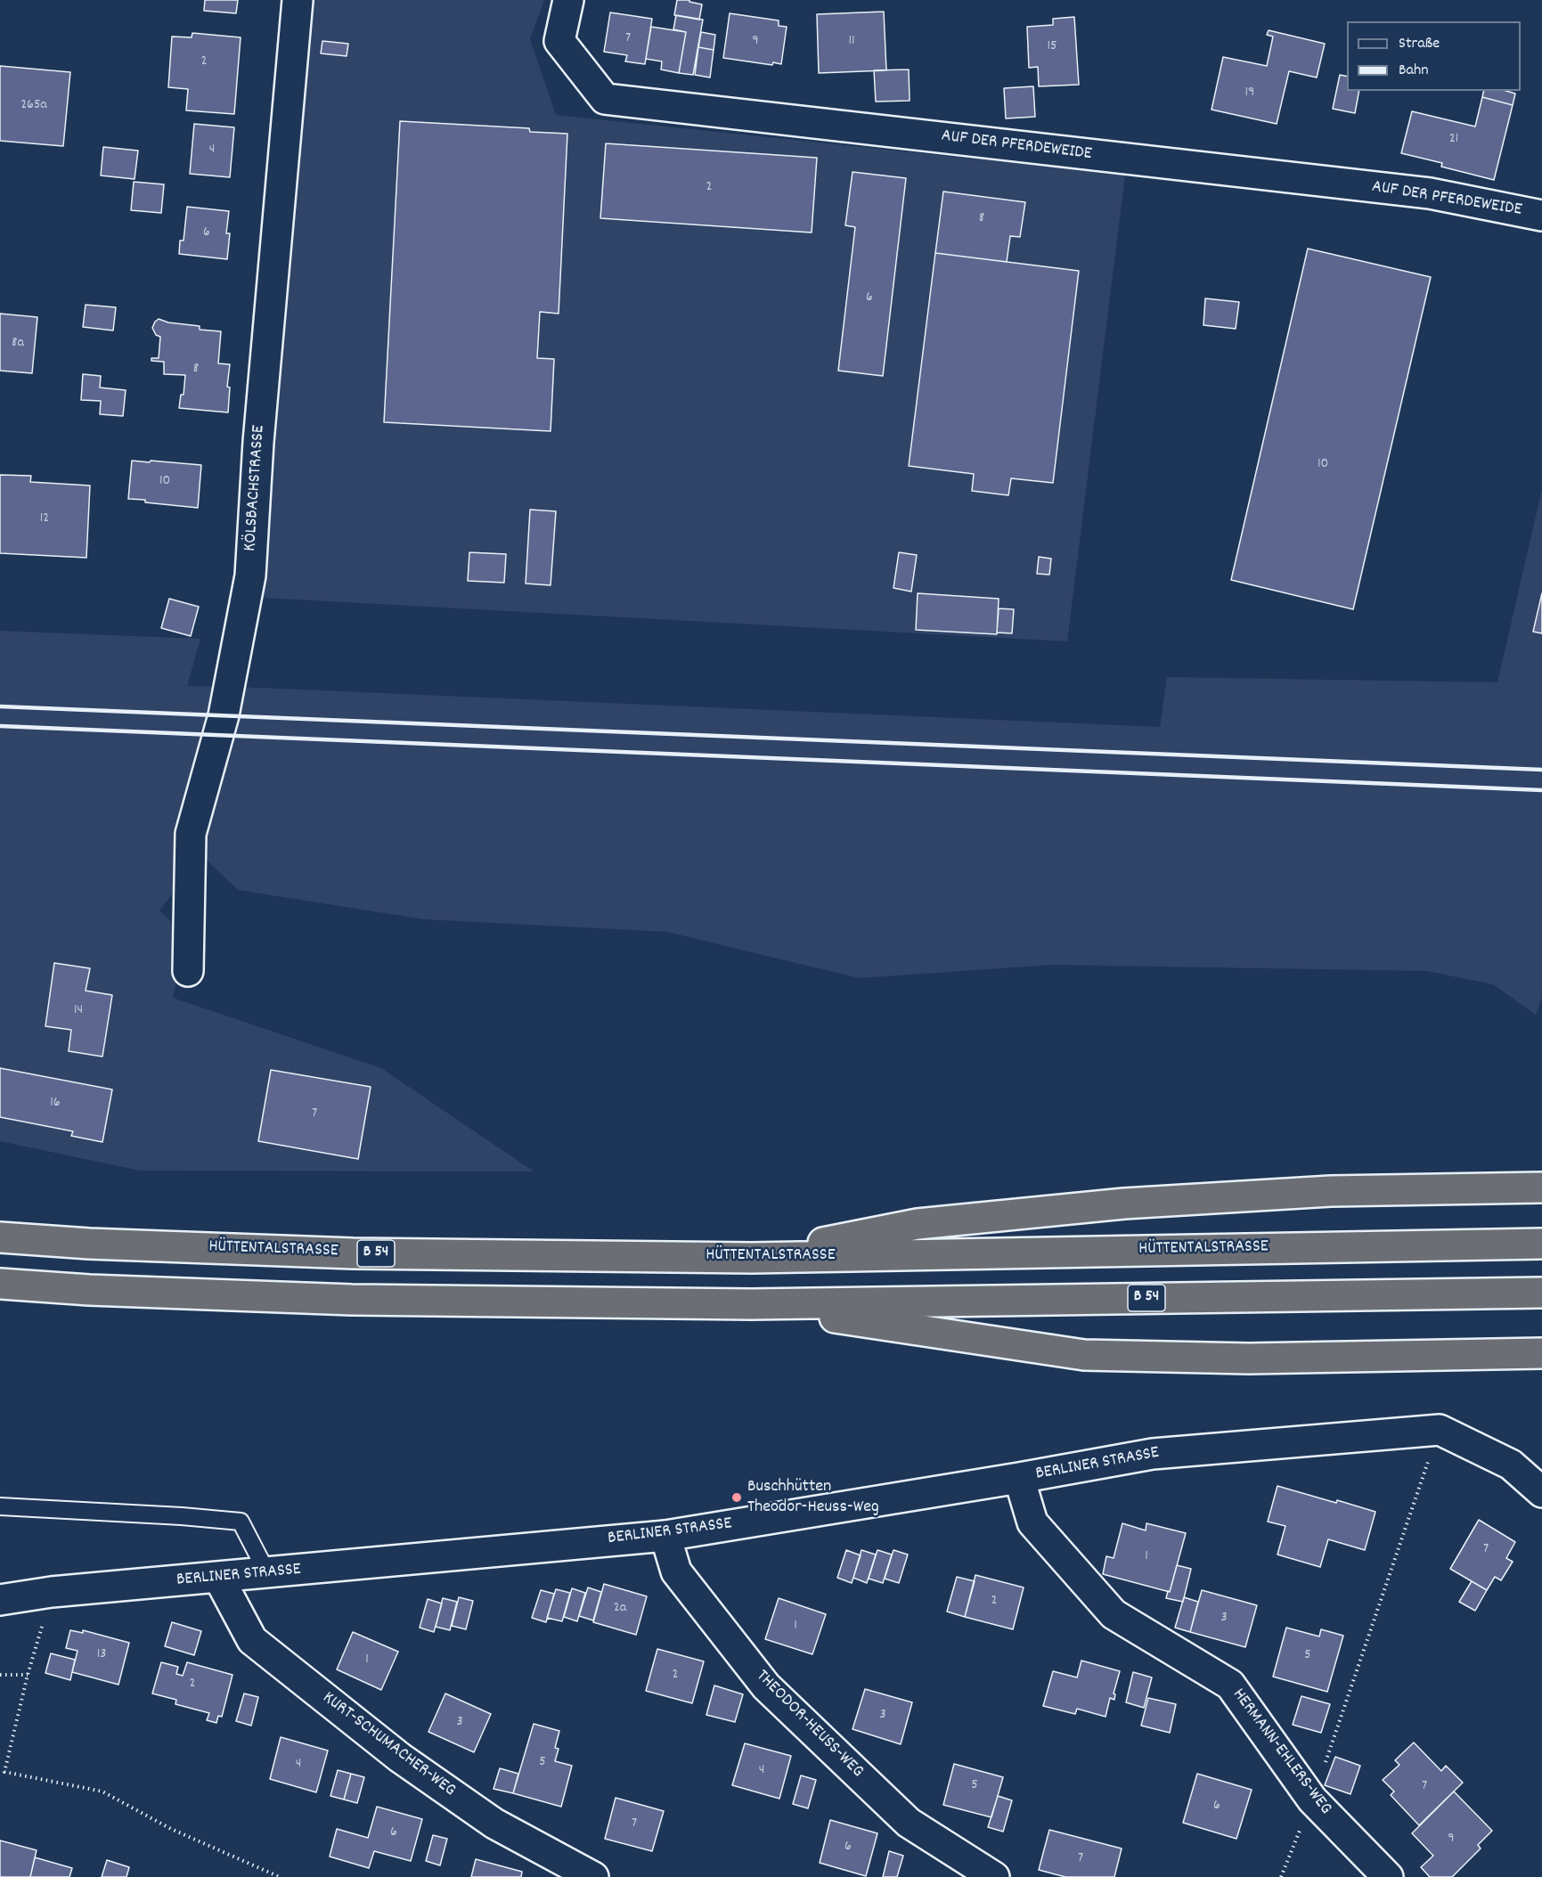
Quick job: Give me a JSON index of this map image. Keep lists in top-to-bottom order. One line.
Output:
{"streets":{"highway":["HÜTTENTALSTRASSE","B 54"],"street":["AUF DER PFERDEWEIDE","KÖLSBACHSTRASSE","BERLINER STRASSE","THEODOR-HEUSS-WEG","KURT-SCHUMACHER-WEG","HERMANN-EHLERS-WEG"]},"crossings":[["BERLINER STRASSE","THEODOR-HEUSS-WEG"],["BERLINER STRASSE","KURT-SCHUMACHER-WEG"],["BERLINER STRASSE","HERMANN-EHLERS-WEG"]],"places":["Buschhütten Theodor-Heuss-Weg"],"house_numbers":["7","9","11","15","2","19","265a","21","4","2","8","6","6","8a","8","10","10","12","14","16","7","7","1","2","2a","3","1","13","5","1","2","2","3","3","5","4","4","5","7","6","7","6","9","6","7"],"legend":["Straße","Bahn"]}
